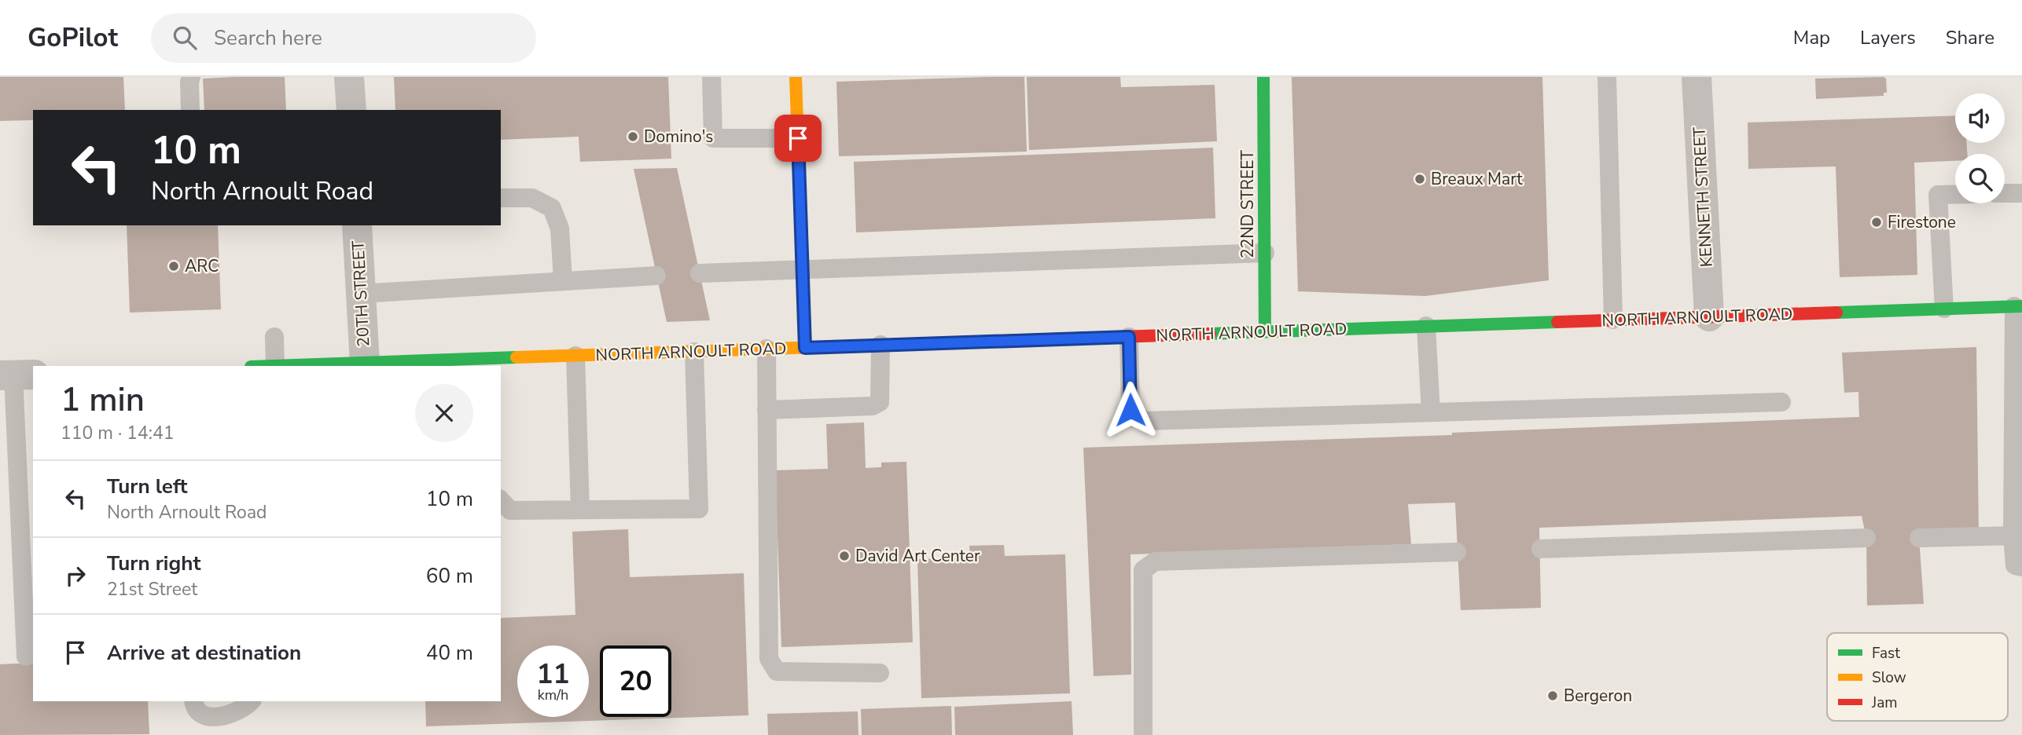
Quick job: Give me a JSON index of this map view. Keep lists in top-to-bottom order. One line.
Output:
{"streets":{"street":["KENNETH STREET","22ND STREET","20TH STREET","NORTH ARNOULT ROAD"]},"crossings":[["KENNETH STREET","NORTH ARNOULT ROAD"],["22ND STREET","NORTH ARNOULT ROAD"],["20TH STREET","NORTH ARNOULT ROAD"]],"places":["Domino's","Breaux Mart","Firestone","ARC","David Art Center","Bergeron"],"legend":["Fast","Slow","Jam"],"page":{"header":"GoPilot","search":"Search here","nav":["Map","Layers","Share"],"turn":["10 m","North Arnoult Road"],"heading":["1 min","110 m · 14:41"],"list":[{"name":"Turn left","note":"North Arnoult Road","value":"10 m"},{"name":"Turn right","note":"21st Street","value":"60 m"},{"name":"Arrive at destination","value":"40 m"}],"speed":"11 km/h","limit":"20"}}
